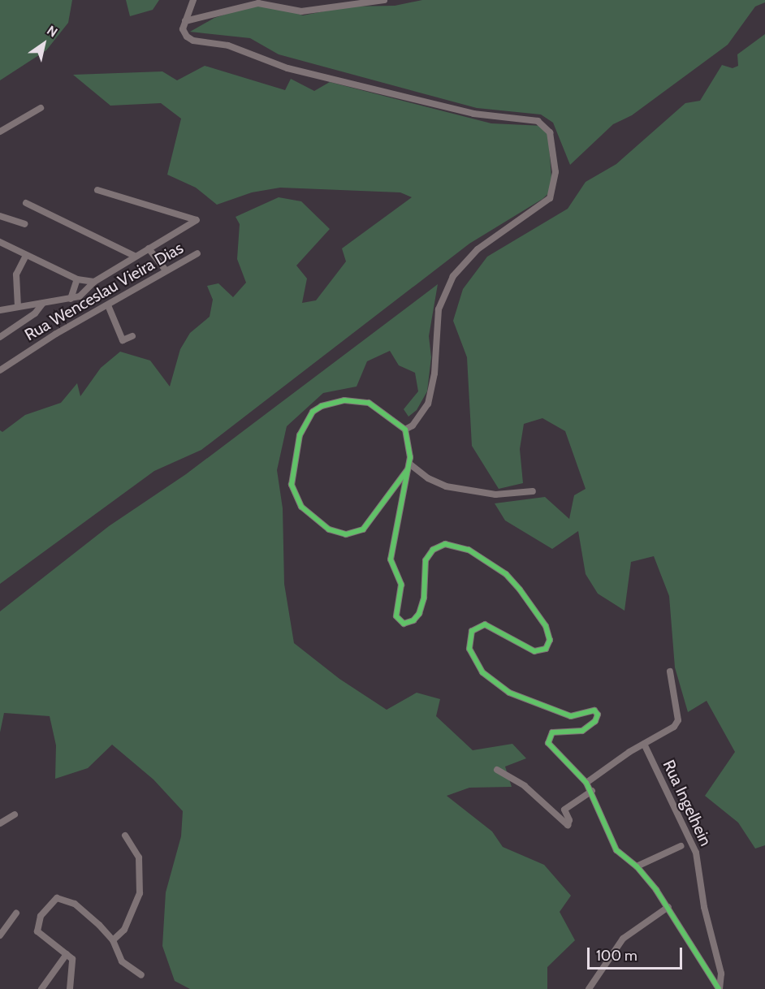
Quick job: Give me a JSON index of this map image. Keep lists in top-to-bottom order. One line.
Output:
{"streets":{"street":["Rua Wenceslau Vieira Dias","Rua Ingelhein"]},"scale_bar":"100 m","north":"top right"}
